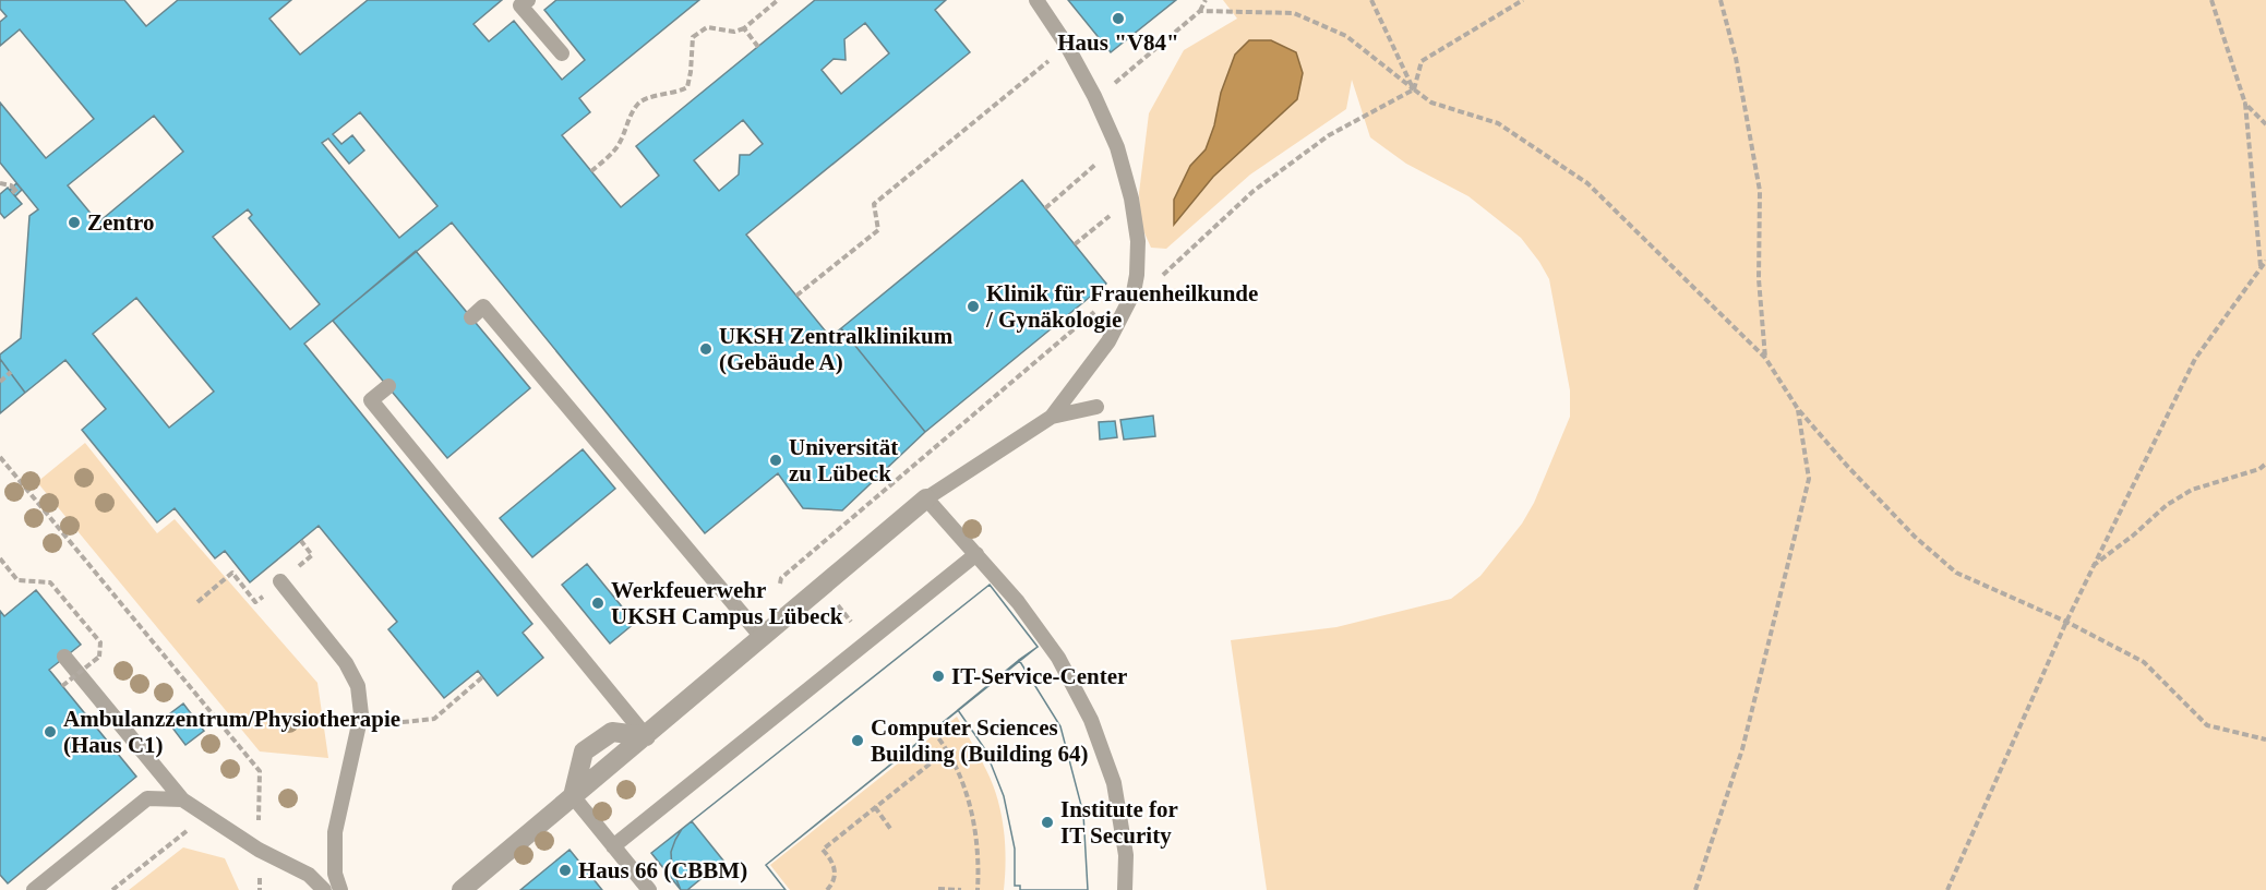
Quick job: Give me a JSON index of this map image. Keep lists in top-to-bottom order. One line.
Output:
{"places":["Haus \"V84\"","Zentro","Klinik für Frauenheilkunde / Gynäkologie","UKSH Zentralklinikum (Gebäude A)","Universität zu Lübeck","Werkfeuerwehr UKSH Campus Lübeck","IT-Service-Center","Ambulanzzentrum/Physiotherapie (Haus C1)","Computer Sciences Building (Building 64)","Institute for IT Security","Haus 66 (CBBM)"]}
